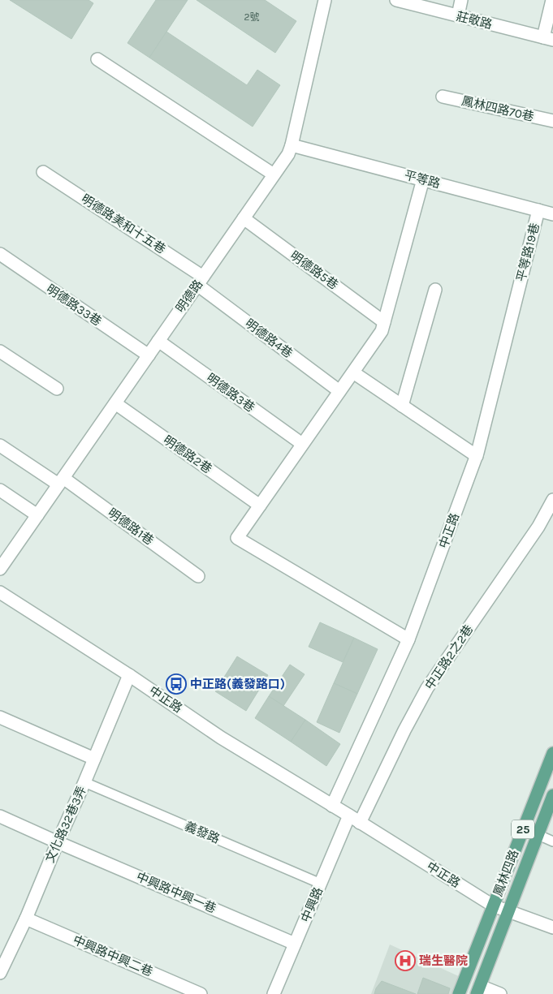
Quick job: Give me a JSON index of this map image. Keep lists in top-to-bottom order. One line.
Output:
{"streets":{"main road":["25","鳳林四路"],"street":["莊敬路","鳳林四路70巷","平等路","明德路美和十五巷","平等路19巷","明德路5巷","明德路","明德路33巷","明德路4巷","明德路3巷","明德路2巷","明德路1巷","中正路","中正路2之2巷","文化路32巷3弄","中興路中興一巷","中興路","中興路中興二巷"],"lane":["義發路"]},"crossings":[["平等路","平等路19巷"],["平等路","明德路"],["明德路美和十五巷","明德路"],["明德路美和十五巷","明德路4巷"],["平等路19巷","中正路"],["明德路5巷","明德路"],["明德路","明德路33巷"],["明德路","明德路4巷"],["明德路","明德路3巷"],["明德路","明德路2巷"],["明德路","明德路1巷"],["中正路","中正路2之2巷"],["中正路","文化路32巷3弄"],["中正路","鳳林四路"],["中正路","中興路"],["文化路32巷3弄","義發路"],["文化路32巷3弄","中興路中興一巷"],["文化路32巷3弄","中興路中興二巷"],["義發路","中興路"],["中興路中興一巷","中興路"]],"places":{"bus stop":["中正路(義發路口)"],"hospital":["瑞生醫院"]},"house_numbers":["2號"]}
